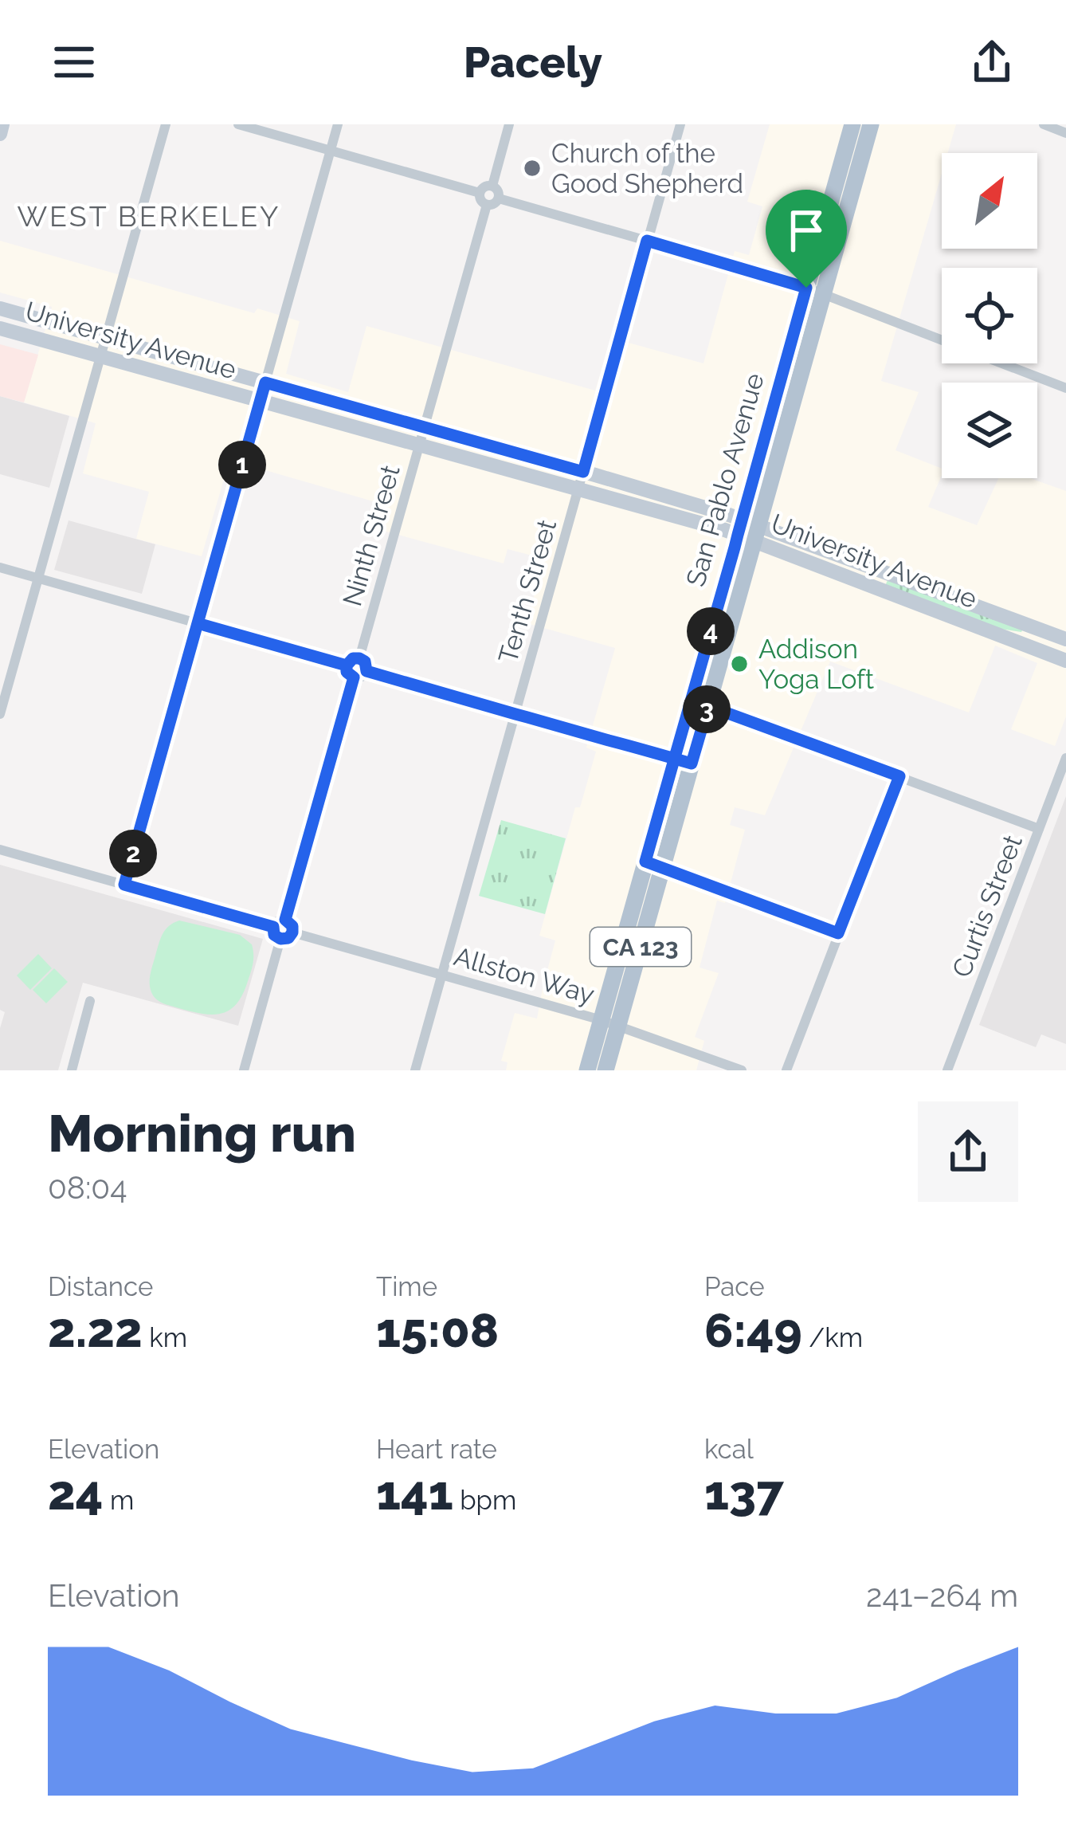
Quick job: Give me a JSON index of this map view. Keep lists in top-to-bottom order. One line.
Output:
{"streets":{"main road":["University Avenue","San Pablo Avenue","CA 123"],"street":["Ninth Street","Tenth Street","Curtis Street","Allston Way"]},"crossings":[["University Avenue","San Pablo Avenue"],["University Avenue","Ninth Street"],["University Avenue","Tenth Street"],["San Pablo Avenue","Allston Way"],["Tenth Street","Allston Way"]],"districts":["WEST BERKELEY"],"places":["Church of the Good Shepherd","Addison Yoga Loft"],"north":"top right","page":{"header":"Pacely","pins":["1","4","3","2"],"heading":["Morning run","08:04"],"stats":[["Distance","2.22 km"],["Time","15:08"],["Pace","6:49 /km"],["Elevation","24 m"],["Heart rate","141 bpm"],["kcal","137"]],"chart":["Elevation","241–264 m"]}}
